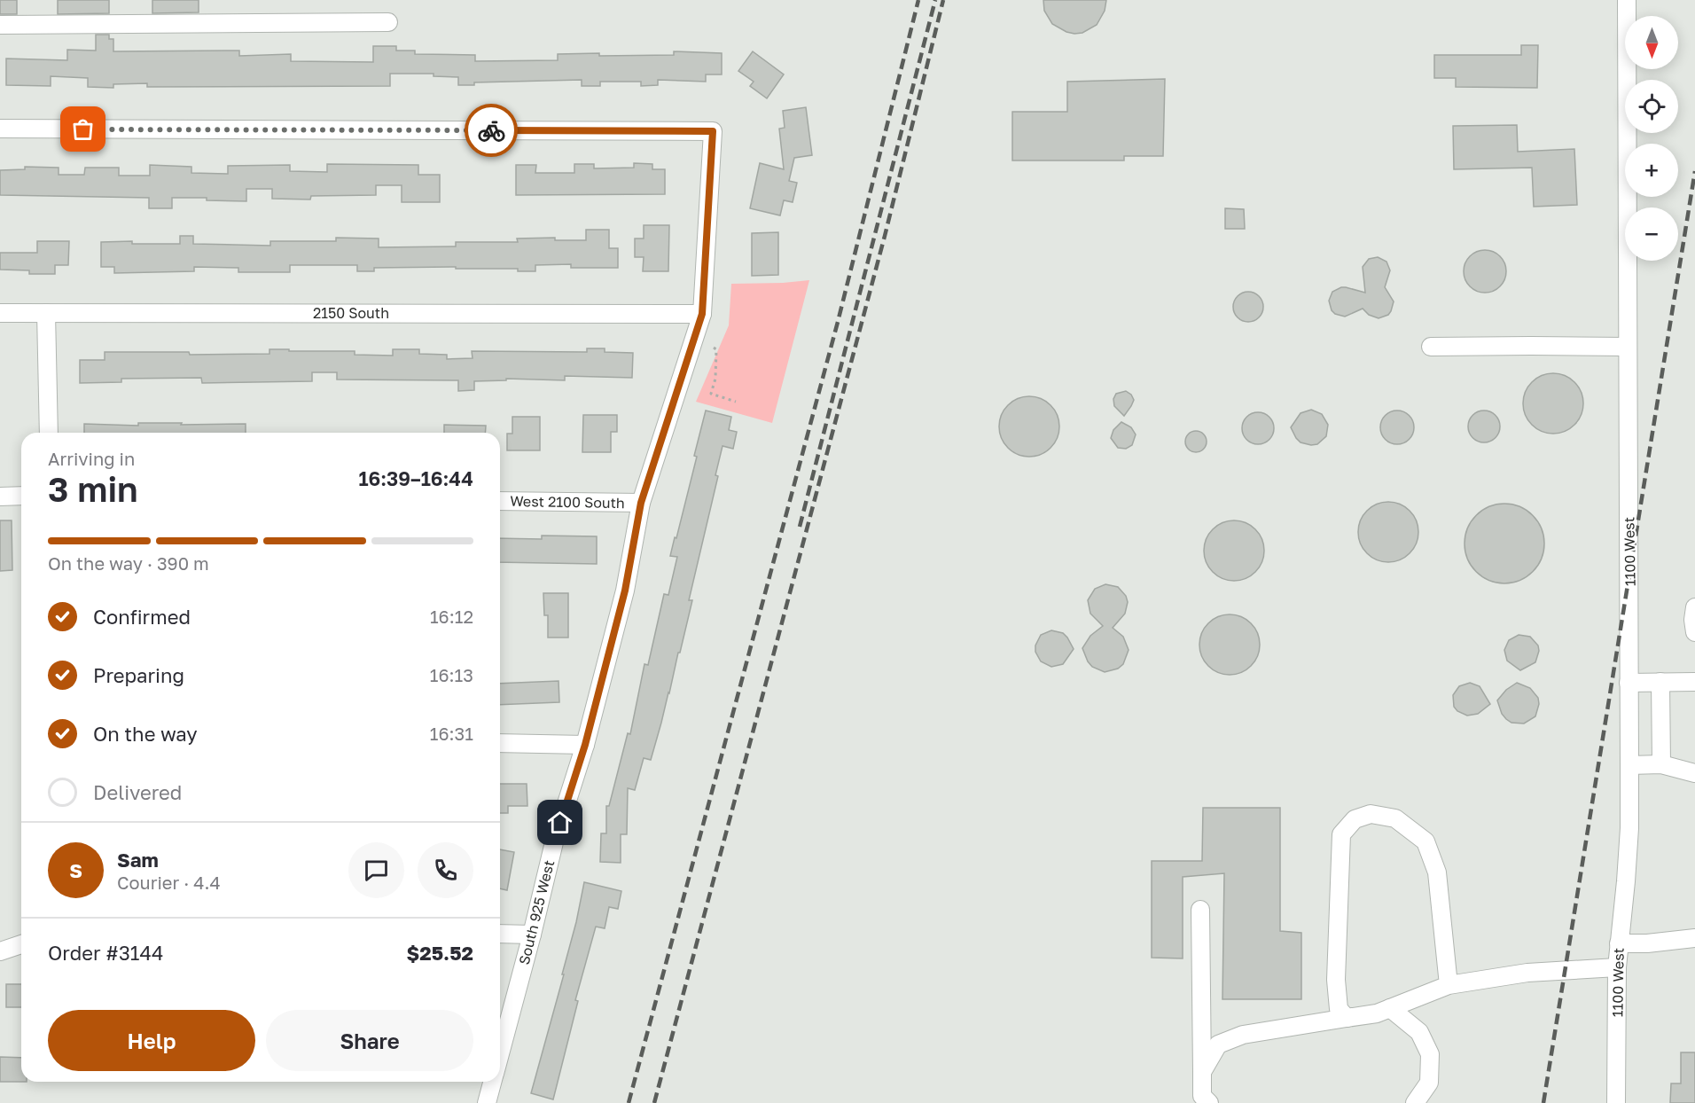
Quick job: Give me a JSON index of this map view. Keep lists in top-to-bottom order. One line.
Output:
{"streets":{"street":["2150 South","West 2100 South","1100 West","South 925 West"]},"crossings":[["2150 South","South 925 West"],["West 2100 South","South 925 West"]],"north":"bottom","page":{"map_buttons":["+","−"],"heading":["3 min","Arriving in","16:39–16:44"],"panel":["Sam","Courier · 4.4","Order #3144","$25.52"],"bar":"On the way · 390 m","list":[["Confirmed","16:12"],["Preparing","16:13"],["On the way","16:31"],"Delivered"],"round":"S","buttons":["Help","Share"]}}
